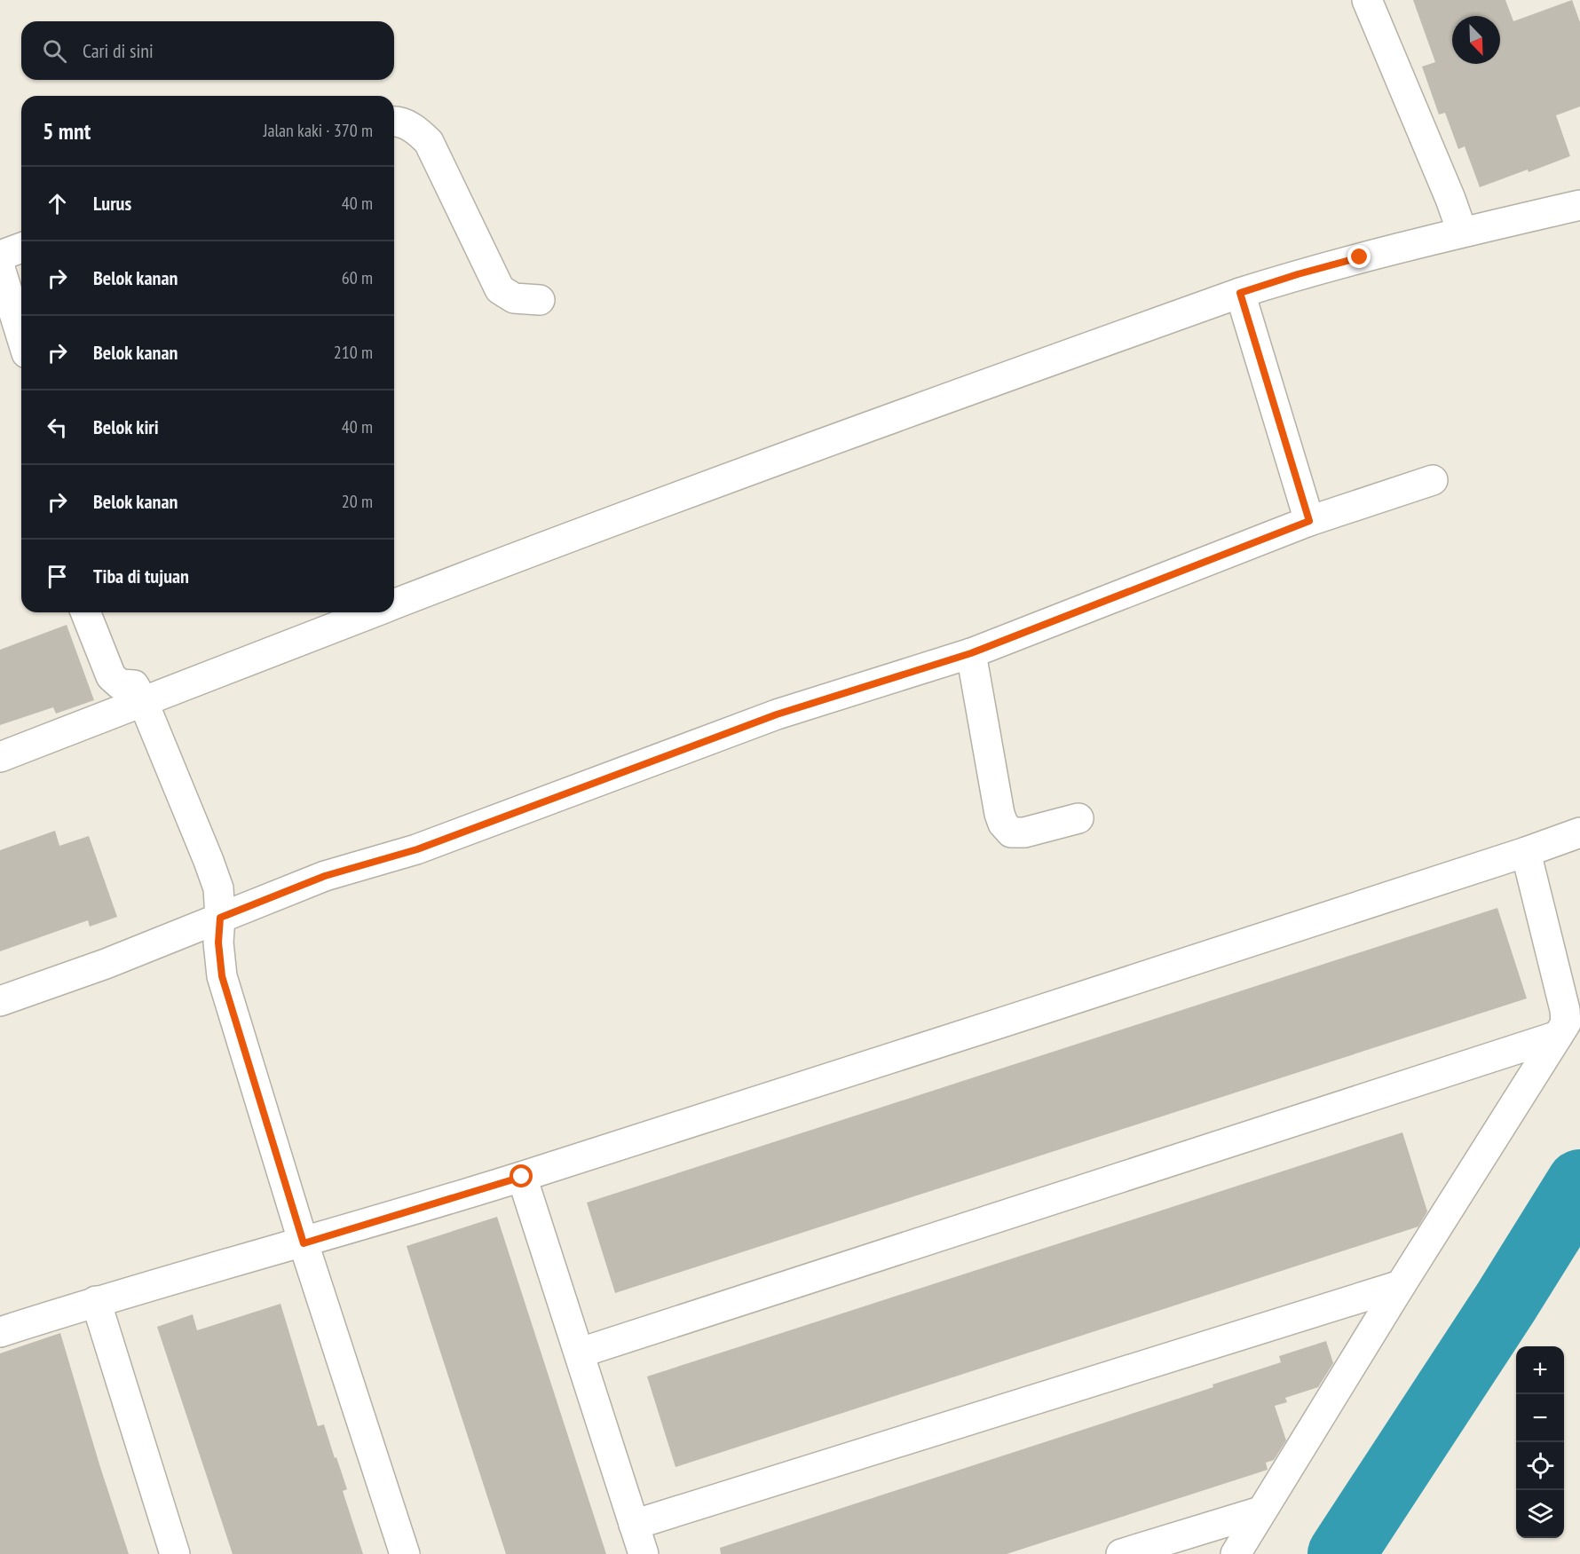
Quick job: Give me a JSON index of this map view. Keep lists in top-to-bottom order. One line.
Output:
{"north":"bottom right","page":{"search":"Cari di sini","heading":["5 mnt","Jalan kaki · 370 m"],"list":[["Lurus","40 m"],["Belok kanan","60 m"],["Belok kanan","210 m"],["Belok kiri","40 m"],["Belok kanan","20 m"],"Tiba di tujuan"],"map_buttons":["+","−"]}}
